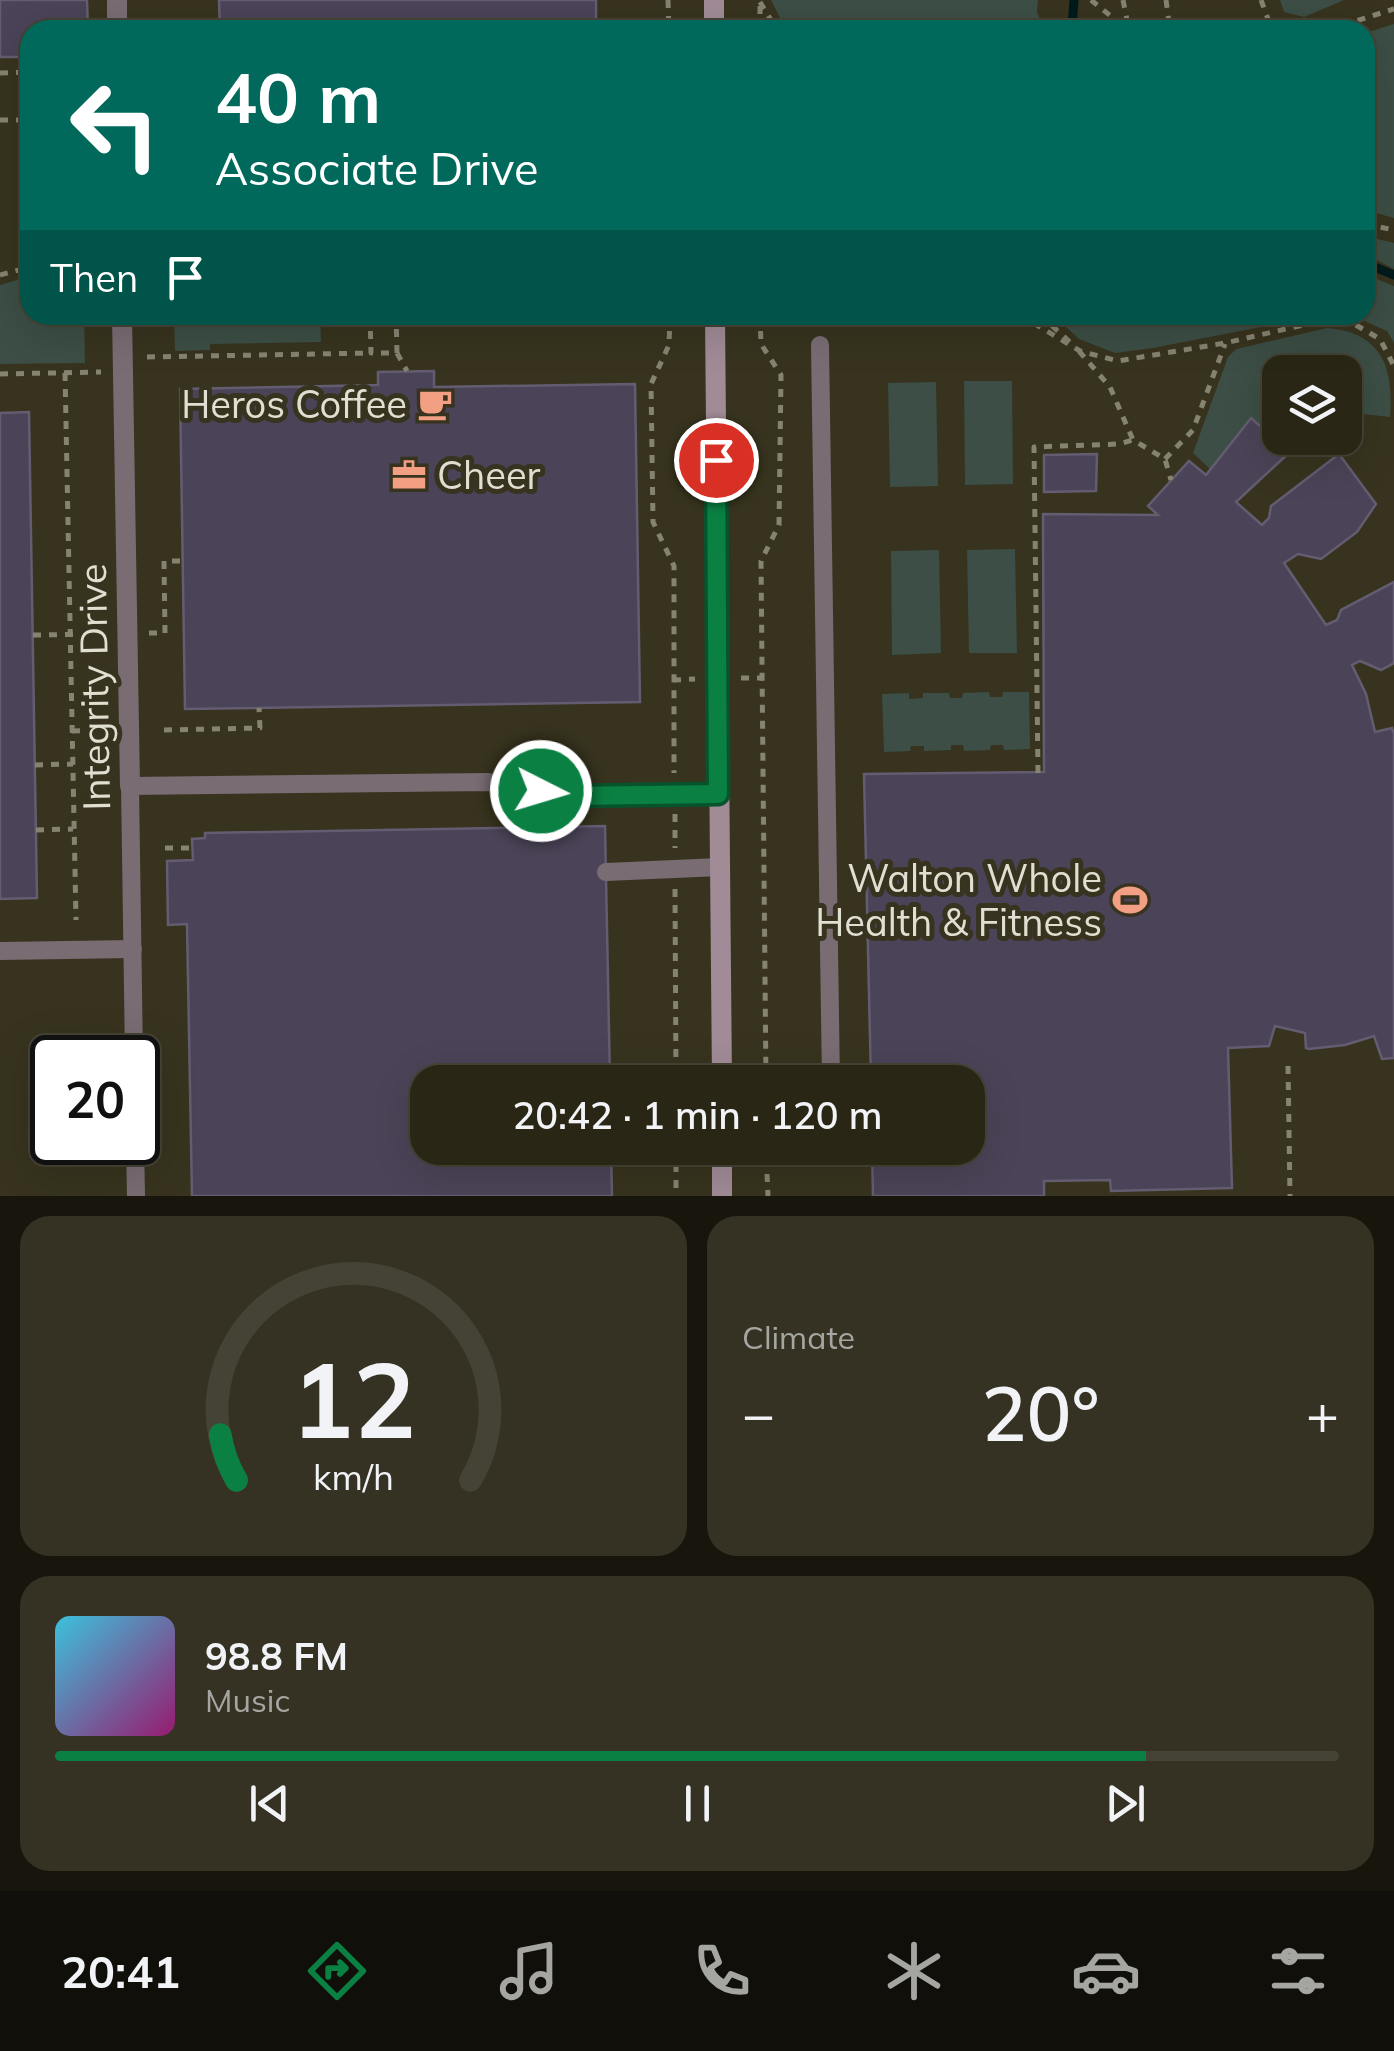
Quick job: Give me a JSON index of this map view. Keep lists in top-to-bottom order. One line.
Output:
{"streets":{"street":["Integrity Drive"]},"places":{"cafe":["Heros Coffee"],"office":["Cheer"],"sports":["Walton Whole Health & Fitness"]},"page":{"turn":["40 m","Associate Drive"],"then":"Then","limit":"20","trip":"20:42 · 1 min · 120 m","tile":"Climate","heat":["−","20°","+"],"song":["98.8 FM","Music"],"tabs":"20:41","gauge":["12","km/h"]}}
